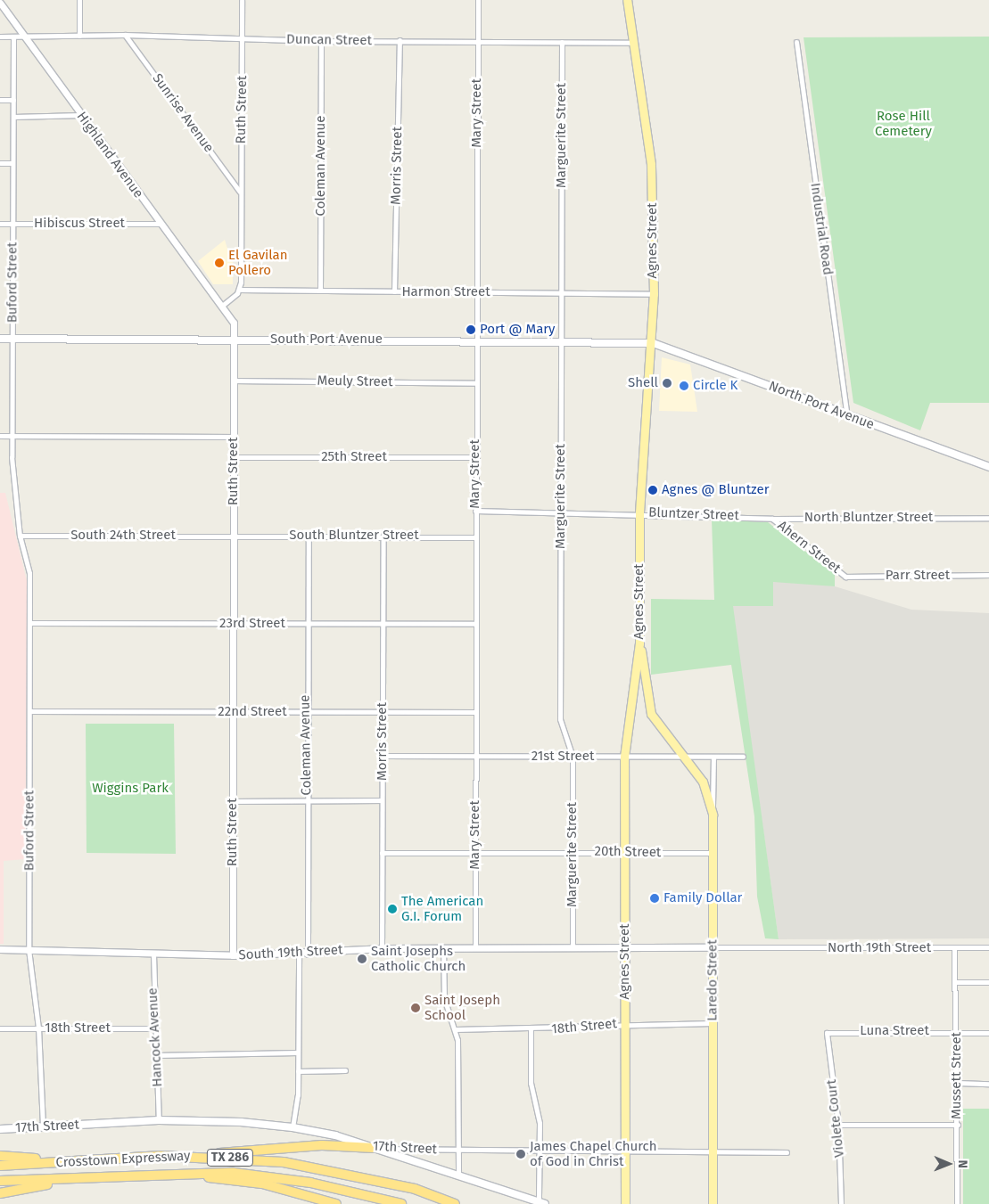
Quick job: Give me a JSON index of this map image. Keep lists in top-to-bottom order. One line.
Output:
{"streets":{"highway":["TX 286","Crosstown Expressway"],"main road":["Agnes Street","South Port Avenue","North Port Avenue","Laredo Street","17th Street"],"street":["Duncan Street","Ruth Street","Sunrise Avenue","Mary Street","Marguerite Street","Highland Avenue","Coleman Avenue","Morris Street","Hibiscus Street","Industrial Road","Buford Street","Harmon Street","Meuly Street","25th Street","Bluntzer Street","North Bluntzer Street","South 24th Street","South Bluntzer Street","Ahern Street","Parr Street","23rd Street","22nd Street","21st Street","20th Street","North 19th Street","South 19th Street","18th Street","Luna Street","Hancock Avenue","Mussett Street","Violete Court"]},"crossings":[["Duncan Street","Ruth Street"],["Duncan Street","Sunrise Avenue"],["Duncan Street","Mary Street"],["Duncan Street","Marguerite Street"],["Duncan Street","Highland Avenue"],["Duncan Street","Coleman Avenue"],["Duncan Street","Morris Street"],["Duncan Street","Agnes Street"],["Duncan Street","Buford Street"],["Ruth Street","Sunrise Avenue"],["Ruth Street","Highland Avenue"],["Ruth Street","Harmon Street"],["Ruth Street","South Port Avenue"],["Ruth Street","Meuly Street"],["Ruth Street","25th Street"],["Ruth Street","South 24th Street"],["Ruth Street","South Bluntzer Street"],["Ruth Street","23rd Street"],["Ruth Street","22nd Street"],["Ruth Street","South 19th Street"],["Mary Street","Harmon Street"],["Mary Street","South Port Avenue"],["Mary Street","Meuly Street"],["Mary Street","25th Street"],["Mary Street","South Bluntzer Street"],["Mary Street","23rd Street"],["Mary Street","22nd Street"],["Mary Street","21st Street"],["Mary Street","20th Street"],["Mary Street","South 19th Street"],["Marguerite Street","Harmon Street"],["Marguerite Street","South Port Avenue"],["Marguerite Street","21st Street"],["Marguerite Street","20th Street"],["Marguerite Street","South 19th Street"],["Highland Avenue","Hibiscus Street"],["Coleman Avenue","Harmon Street"],["Coleman Avenue","South Bluntzer Street"],["Coleman Avenue","23rd Street"],["Coleman Avenue","22nd Street"],["Coleman Avenue","South 19th Street"],["Morris Street","Harmon Street"],["Morris Street","South Bluntzer Street"],["Morris Street","23rd Street"],["Morris Street","22nd Street"],["Morris Street","21st Street"],["Morris Street","20th Street"],["Morris Street","South 19th Street"],["Hibiscus Street","Buford Street"],["Industrial Road","North Port Avenue"],["Agnes Street","Harmon Street"],["Agnes Street","South Port Avenue"],["Agnes Street","North Port Avenue"],["Agnes Street","Bluntzer Street"],["Agnes Street","21st Street"],["Agnes Street","20th Street"],["Agnes Street","South 19th Street"],["Agnes Street","18th Street"],["Agnes Street","17th Street"],["Buford Street","South Port Avenue"],["Buford Street","South 24th Street"],["Buford Street","23rd Street"],["Buford Street","22nd Street"],["Buford Street","South 19th Street"],["Buford Street","18th Street"],["Buford Street","17th Street"],["South Port Avenue","North Port Avenue"],["Bluntzer Street","North Bluntzer Street"],["North Bluntzer Street","Ahern Street"],["South 24th Street","South Bluntzer Street"],["Ahern Street","Parr Street"],["21st Street","Laredo Street"],["20th Street","Laredo Street"],["North 19th Street","South 19th Street"],["North 19th Street","Mussett Street"],["South 19th Street","Laredo Street"],["South 19th Street","Hancock Avenue"],["Laredo Street","18th Street"],["Laredo Street","17th Street"],["18th Street","Hancock Avenue"],["Luna Street","Mussett Street"],["Luna Street","Violete Court"],["Hancock Avenue","17th Street"]],"parks":["Rose Hill Cemetery","Wiggins Park"],"places":["El Gavilan Pollero","Port @ Mary","Shell","Circle K","Agnes @ Bluntzer","Family Dollar","The American G.I. Forum","Saint Josephs Catholic Church","Saint Joseph School","James Chapel Church of God in Christ"],"north":"right"}
